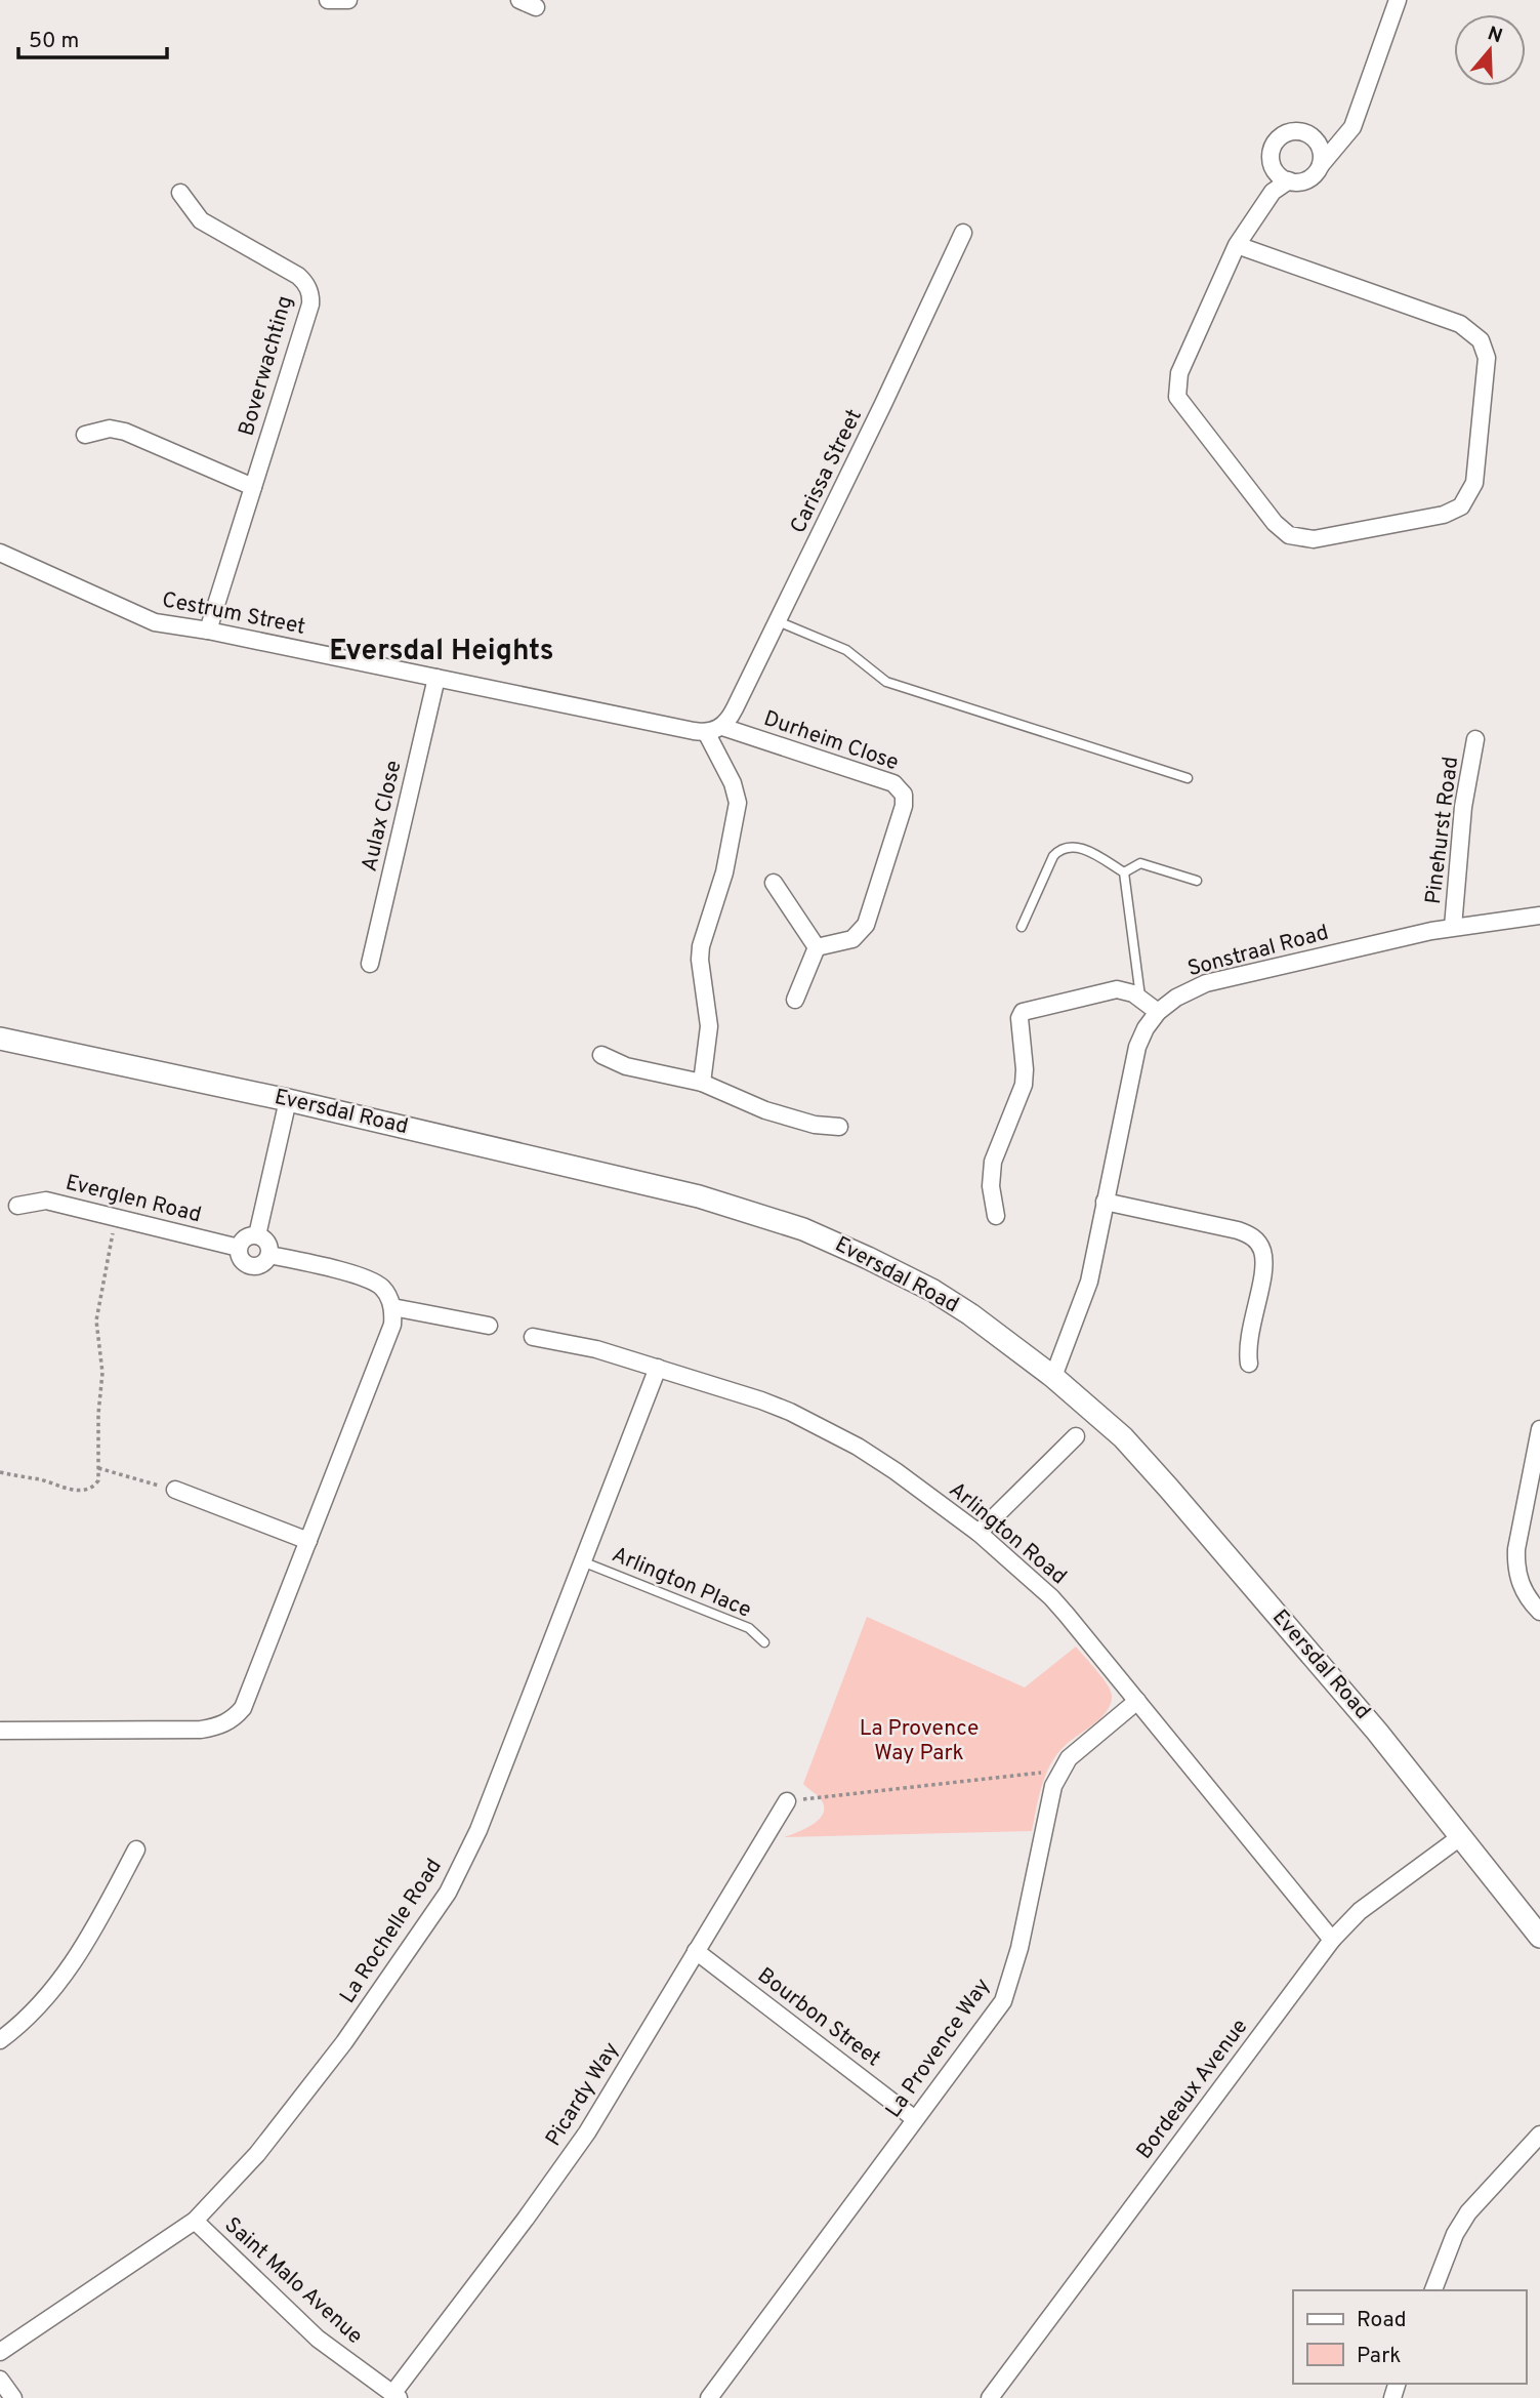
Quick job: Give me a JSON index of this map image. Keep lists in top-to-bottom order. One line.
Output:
{"streets":{"street":["Boverwachting","Carissa Street","Cestrum Street","Durheim Close","Aulax Close","Pinehurst Road","Sonstraal Road","Eversdal Road","Everglen Road","Arlington Road","La Rochelle Road","Bourbon Street","La Provence Way","Bordeaux Avenue","Picardy Way","Saint Malo Avenue"],"lane":["Arlington Place"]},"crossings":[["Boverwachting","Cestrum Street"],["Carissa Street","Cestrum Street"],["Carissa Street","Durheim Close"],["Cestrum Street","Durheim Close"],["Cestrum Street","Aulax Close"],["Pinehurst Road","Sonstraal Road"],["Sonstraal Road","Eversdal Road"],["Eversdal Road","Bordeaux Avenue"],["Arlington Road","La Rochelle Road"],["Arlington Road","La Provence Way"],["Arlington Road","Bordeaux Avenue"],["Arlington Place","La Rochelle Road"],["La Rochelle Road","Saint Malo Avenue"],["Bourbon Street","La Provence Way"],["Bourbon Street","Picardy Way"],["Picardy Way","Saint Malo Avenue"]],"districts":["Eversdal Heights"],"parks":["La Provence Way Park"],"legend":["Road","Park"],"scale_bar":"50 m","north":"top"}
